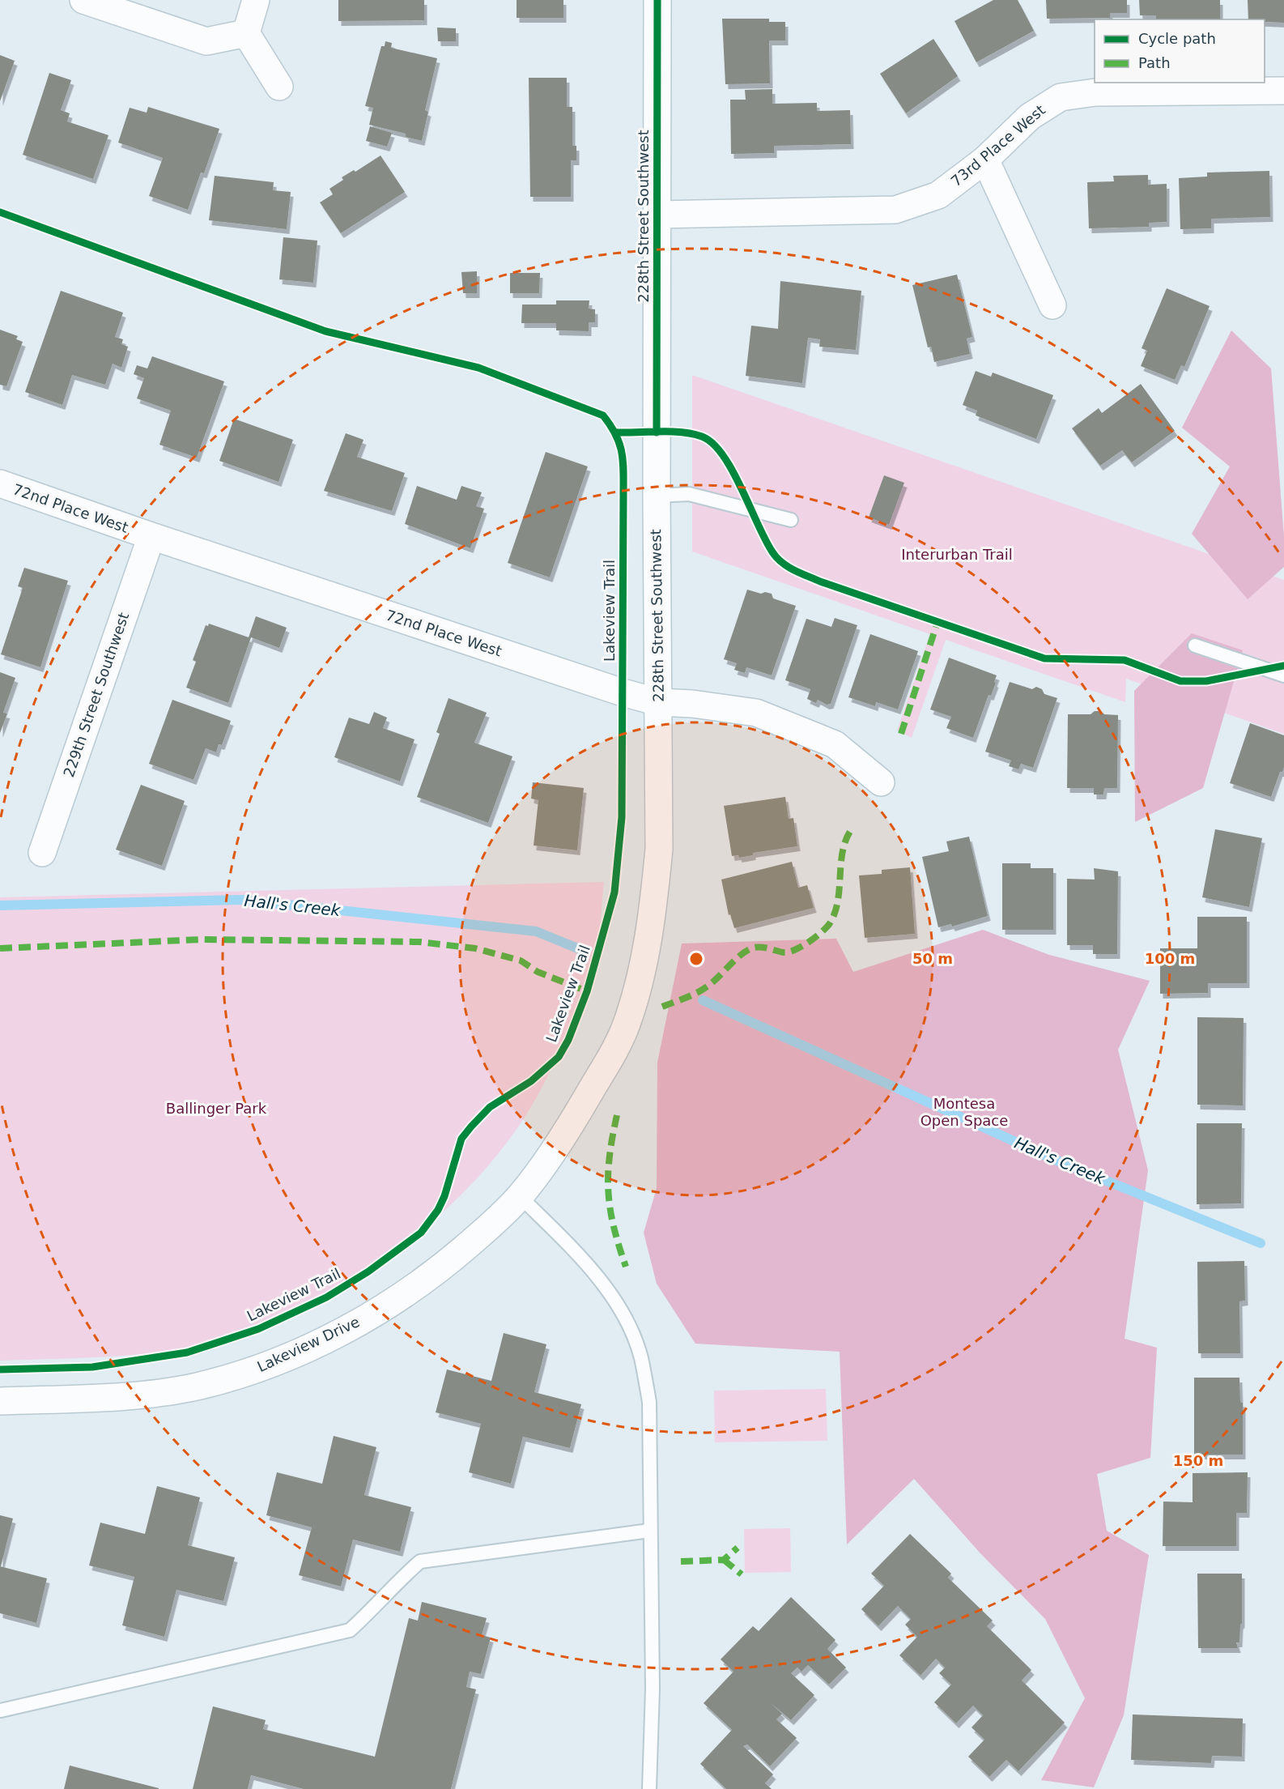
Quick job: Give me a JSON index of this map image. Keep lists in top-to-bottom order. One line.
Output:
{"streets":{"street":["73rd Place West","228th Street Southwest","72nd Place West","229th Street Southwest","Lakeview Drive"],"cycle path":["Lakeview Trail"]},"crossings":[["73rd Place West","228th Street Southwest"],["228th Street Southwest","72nd Place West"],["228th Street Southwest","Lakeview Drive"],["72nd Place West","229th Street Southwest"]],"water":["Hall's Creek"],"parks":["Interurban Trail","Montesa Open Space","Ballinger Park"],"legend":["Cycle path","Path"],"rings":["50 m","100 m","150 m"]}
